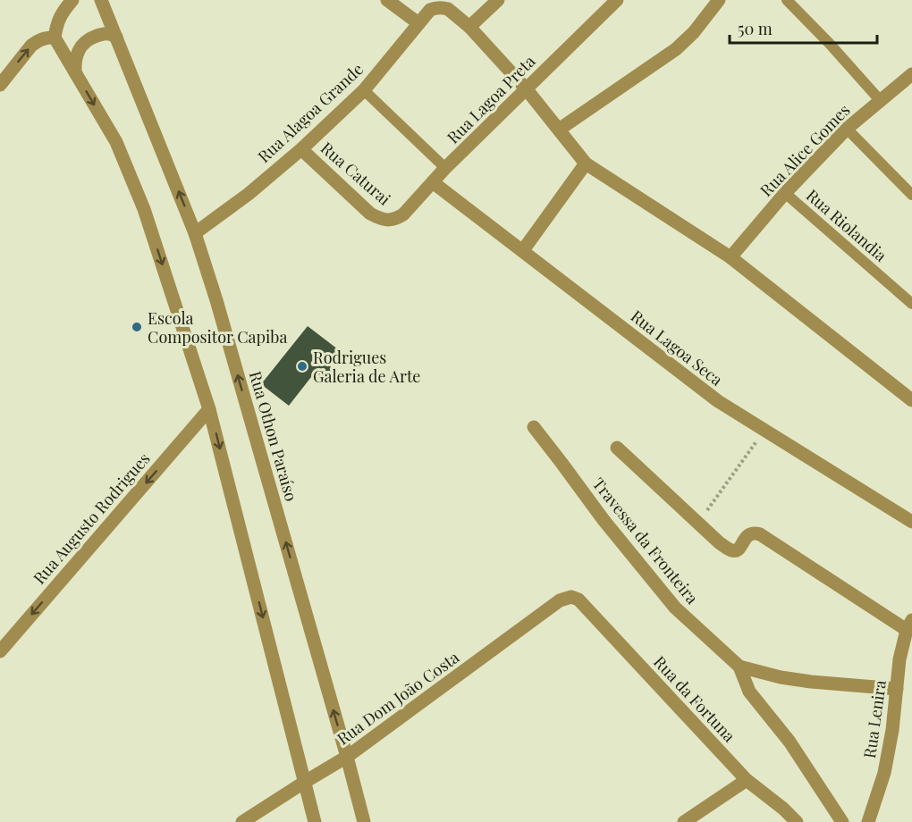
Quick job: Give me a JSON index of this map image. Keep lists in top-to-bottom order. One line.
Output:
{"streets":{"street":["Rua Lagoa Preta","Rua Alagoa Grande","Rua Alice Gomes","Rua Caturai","Rua Lagoa Seca","Rua Othon Paraíso","Rua Augusto Rodrigues","Travessa da Fronteira","Rua Dom João Costa","Rua da Fortuna","Rua Lenira"],"lane":["Rua Riolandia"]},"crossings":[["Rua Lagoa Preta","Rua Caturai"],["Rua Lagoa Preta","Rua Lagoa Seca"],["Rua Alagoa Grande","Rua Caturai"],["Rua Alagoa Grande","Rua Othon Paraíso"],["Rua Alice Gomes","Rua Riolandia"],["Rua Othon Paraíso","Rua Dom João Costa"],["Travessa da Fronteira","Rua Lenira"],["Rua Dom João Costa","Rua da Fortuna"]],"one_way":["Rua Augusto Rodrigues"],"places":["Escola Compositor Capiba","Rodrigues Galeria de Arte"],"scale_bar":"50 m"}
